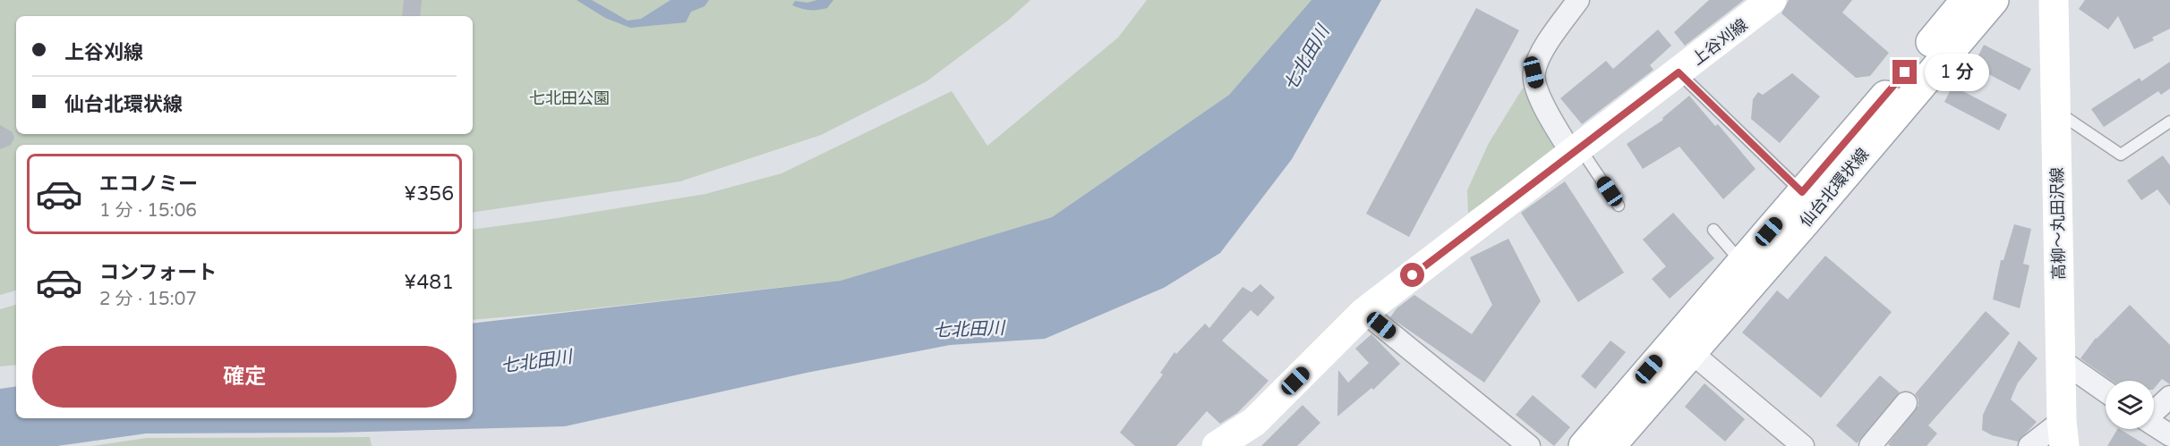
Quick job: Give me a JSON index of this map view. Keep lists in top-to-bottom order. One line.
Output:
{"streets":{"main road":["上谷刈線","仙台北環状線","高柳～丸田沢線"]},"water":["七北田川"],"parks":["七北田公園"],"page":{"banner":["上谷刈線","仙台北環状線"],"bubble":"1 分","list":[{"name":"エコノミー","note":"1 分 · 15:06","value":"¥356"},{"name":"コンフォート","note":"2 分 · 15:07","value":"¥481"}],"buttons":"確定"}}
